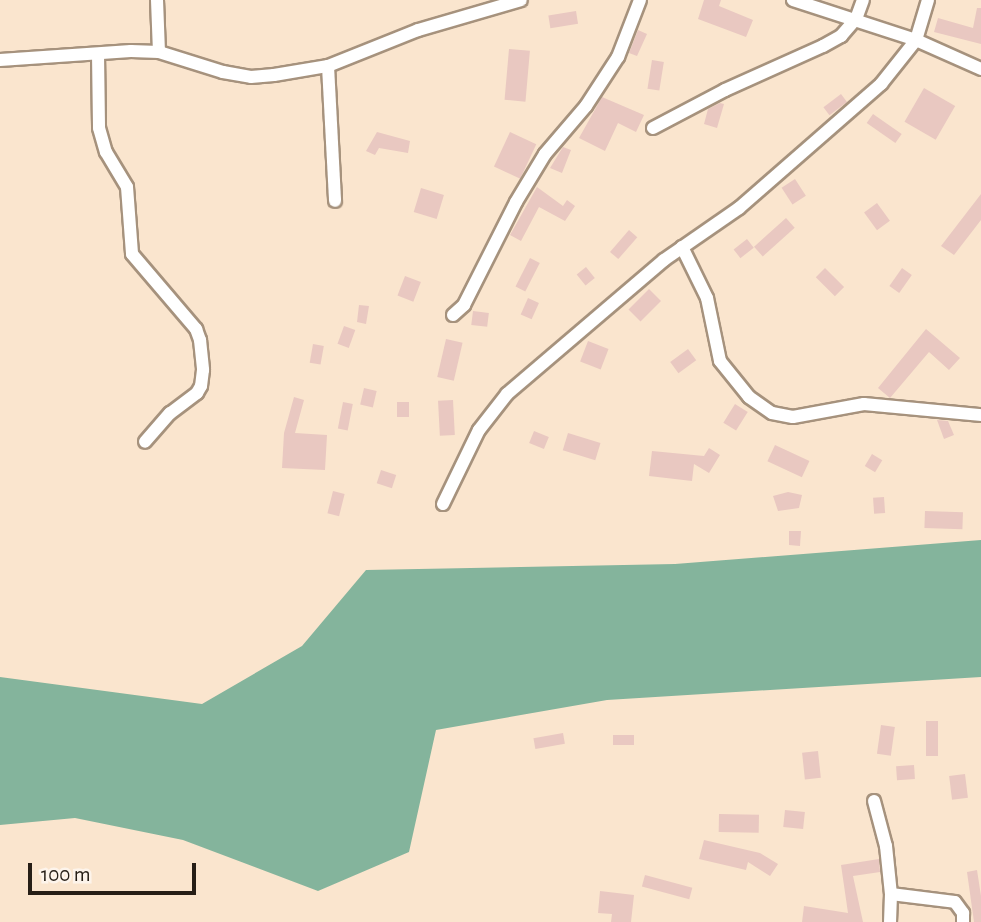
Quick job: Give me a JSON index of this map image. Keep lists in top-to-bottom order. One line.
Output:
{"scale_bar":"100 m"}
